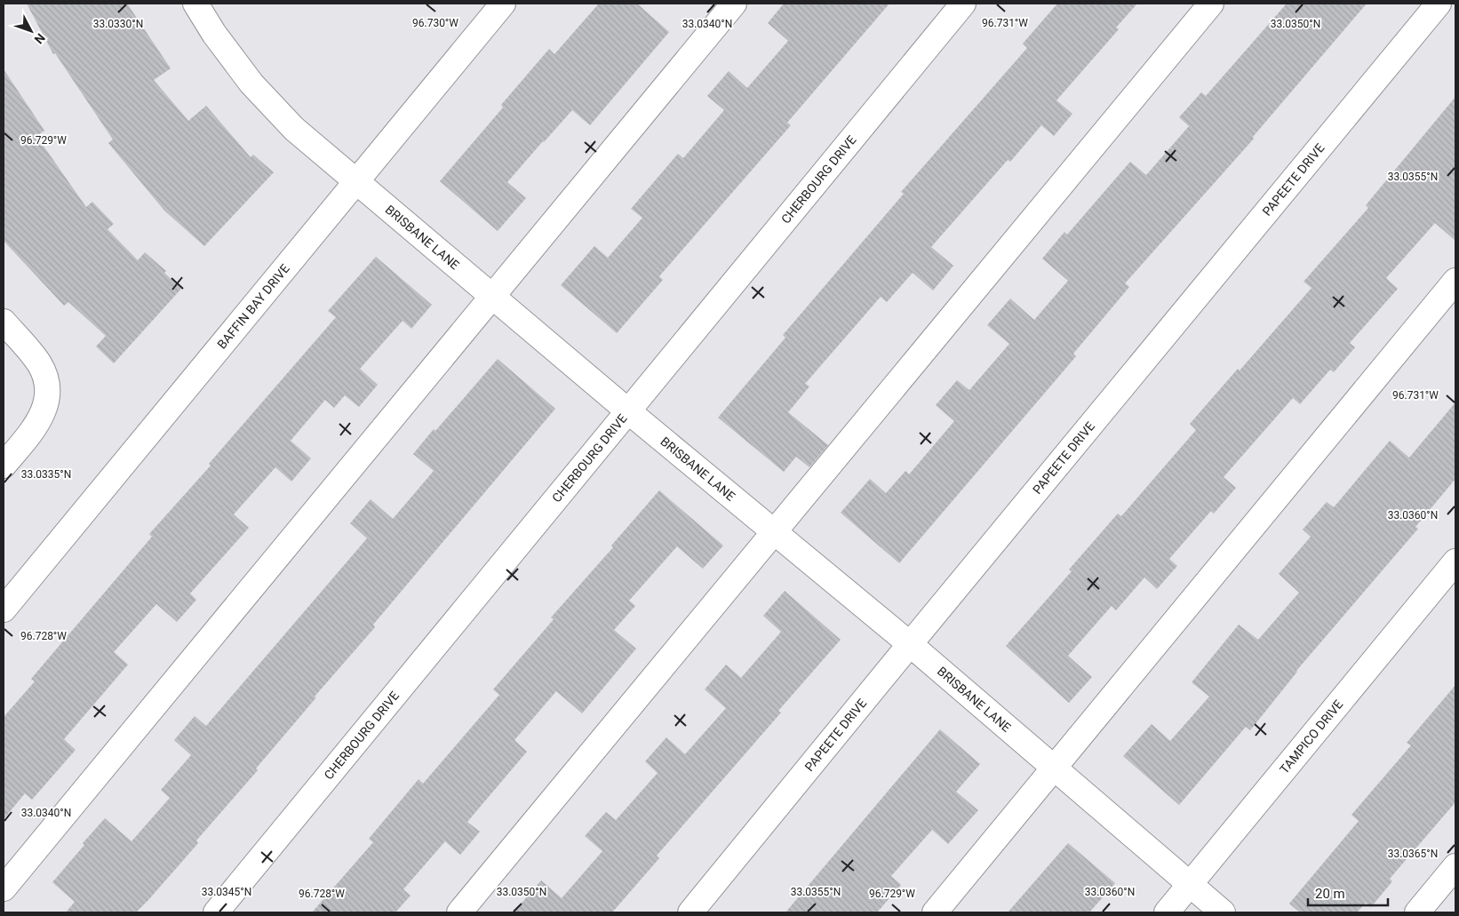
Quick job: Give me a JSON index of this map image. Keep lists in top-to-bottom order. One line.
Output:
{"streets":{"street":["CHERBOURG DRIVE","PAPEETE DRIVE","BRISBANE LANE","BAFFIN BAY DRIVE","TAMPICO DRIVE"]},"crossings":[["CHERBOURG DRIVE","BRISBANE LANE"],["PAPEETE DRIVE","BRISBANE LANE"],["BRISBANE LANE","BAFFIN BAY DRIVE"],["BRISBANE LANE","TAMPICO DRIVE"]],"scale_bar":"20 m","north":"bottom right","coordinates":["96.730°W","96.731°W","33.0330°N","33.0340°N","33.0350°N","96.729°W","33.0355°N","33.0335°N","33.0360°N","96.728°W","33.0365°N","33.0345°N"]}
